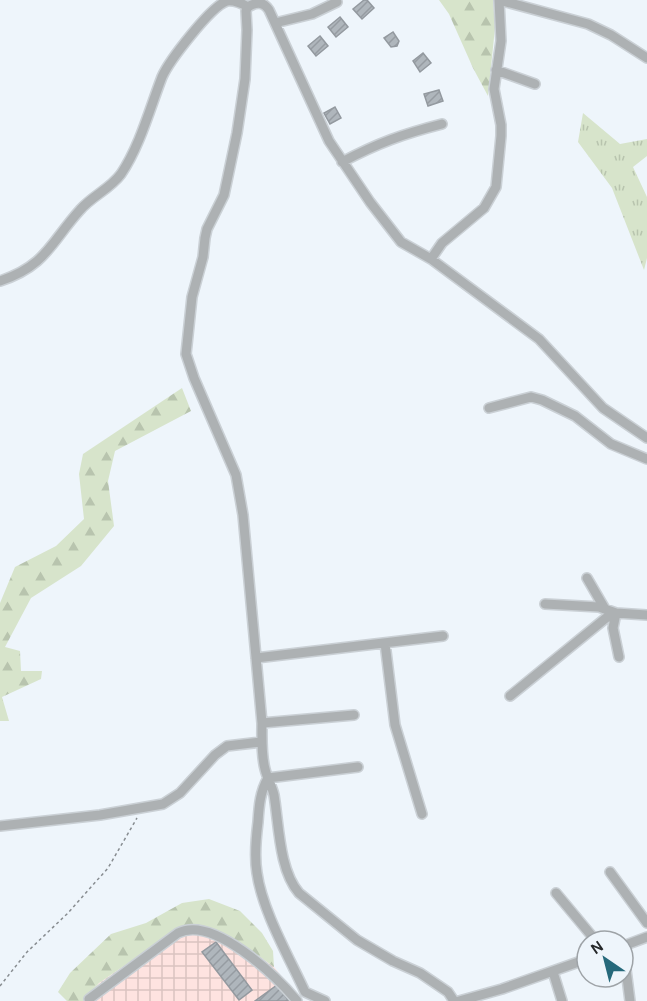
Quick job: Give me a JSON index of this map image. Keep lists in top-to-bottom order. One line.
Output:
{"north":"top left"}
